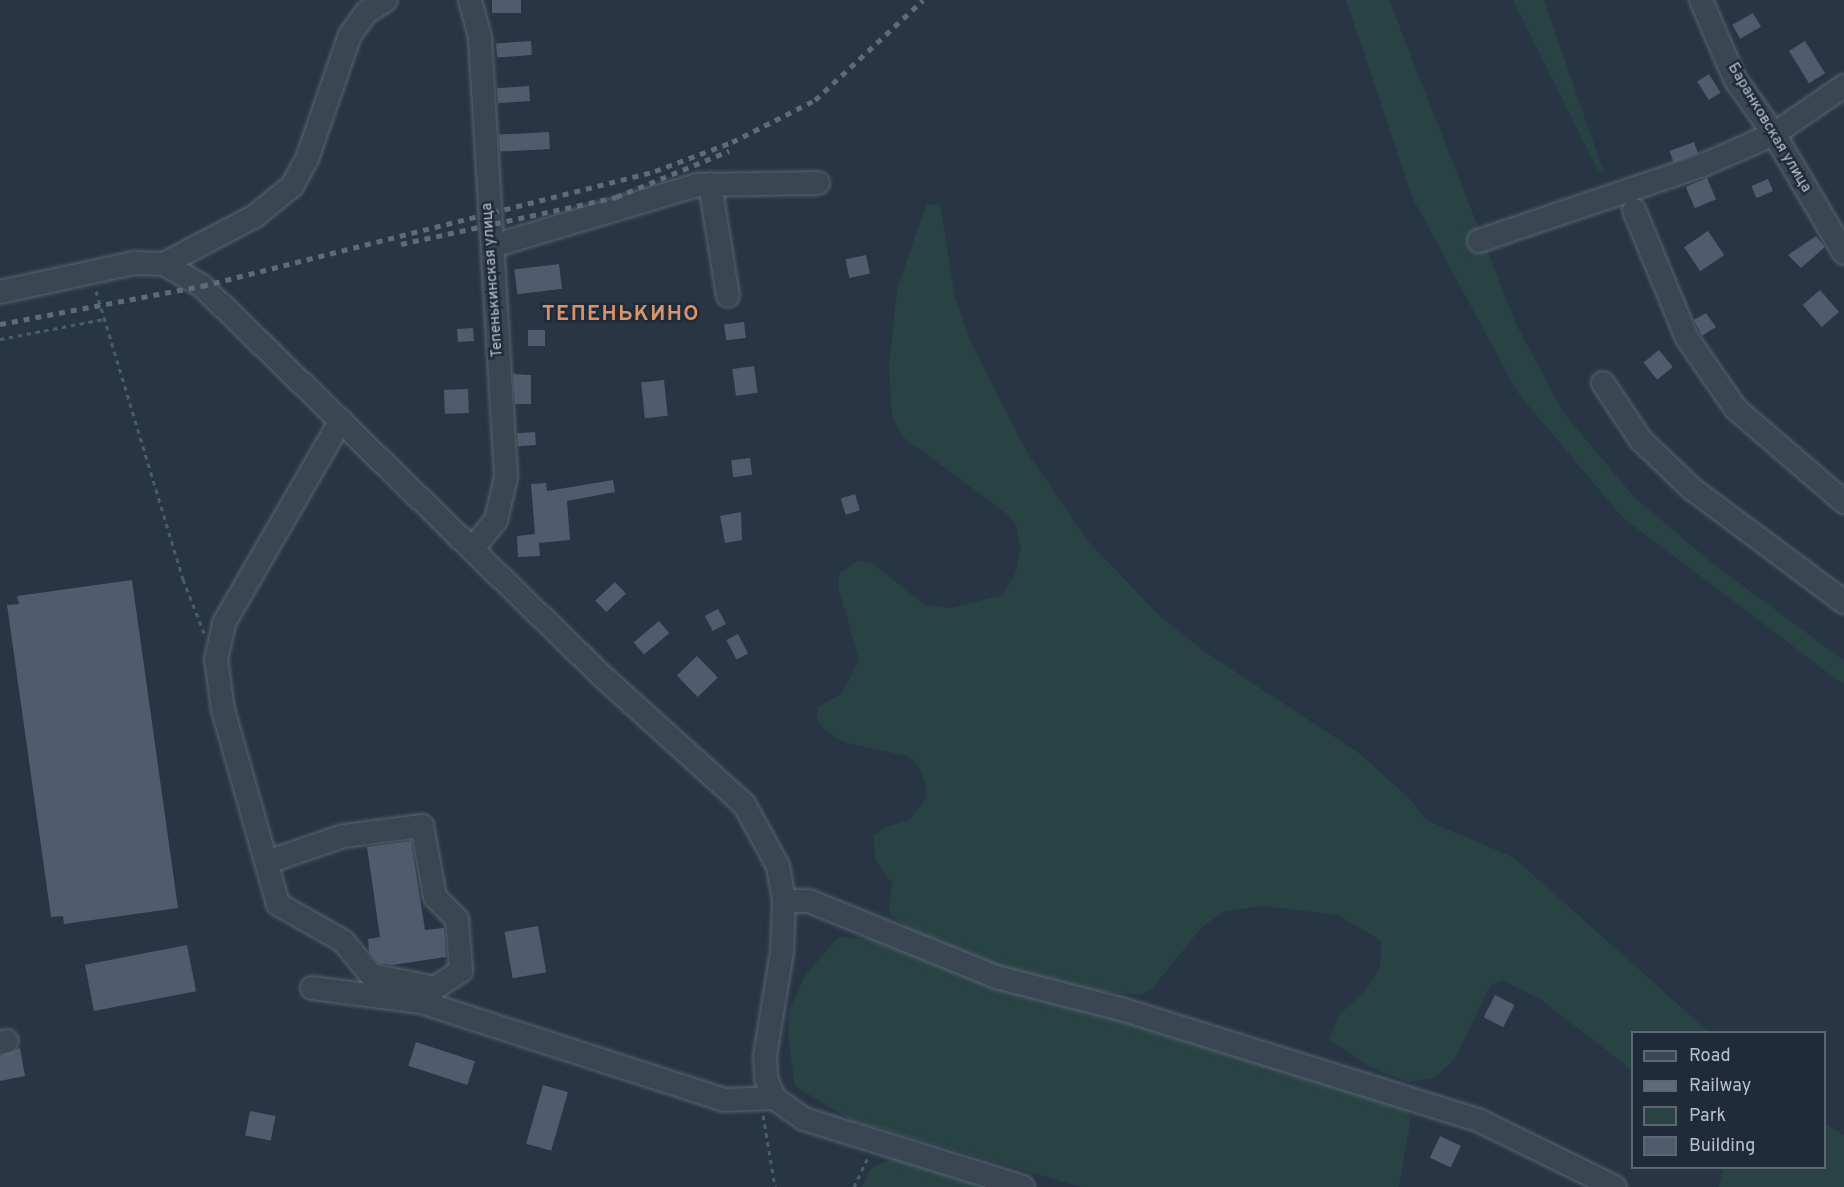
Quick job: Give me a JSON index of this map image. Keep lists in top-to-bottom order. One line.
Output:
{"streets":{"street":["Баранковская улица","Тепенькинская улица"]},"districts":["ТЕПЕНЬКИНО"],"legend":["Road","Railway","Park","Building"]}
